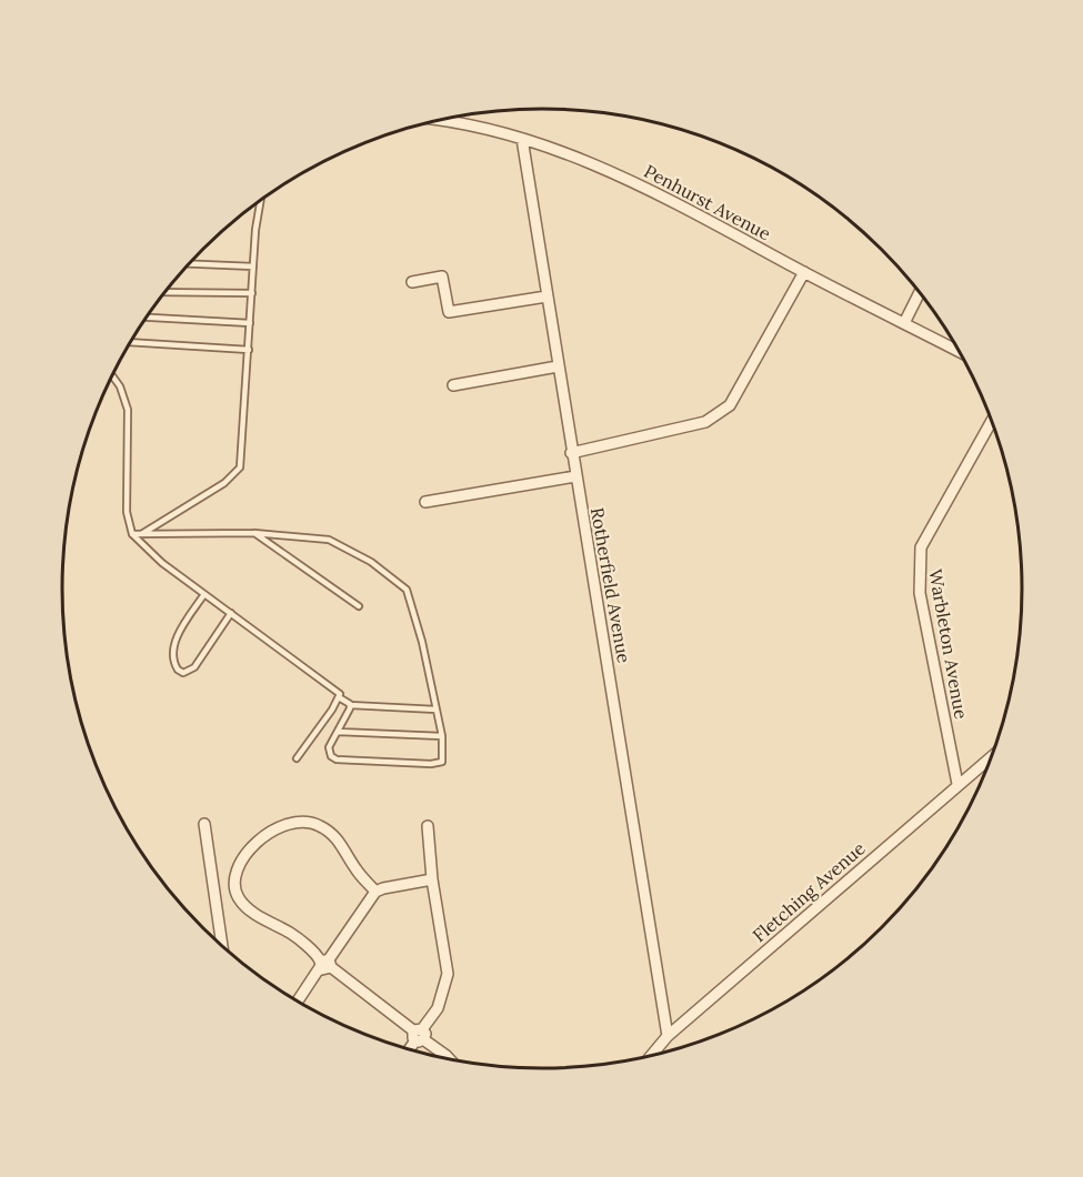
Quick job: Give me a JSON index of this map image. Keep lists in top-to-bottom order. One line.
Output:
{"streets":{"street":["Penhurst Avenue","Rotherfield Avenue","Warbleton Avenue","Fletching Avenue"]},"crossings":[["Penhurst Avenue","Rotherfield Avenue"],["Rotherfield Avenue","Fletching Avenue"],["Warbleton Avenue","Fletching Avenue"]]}
